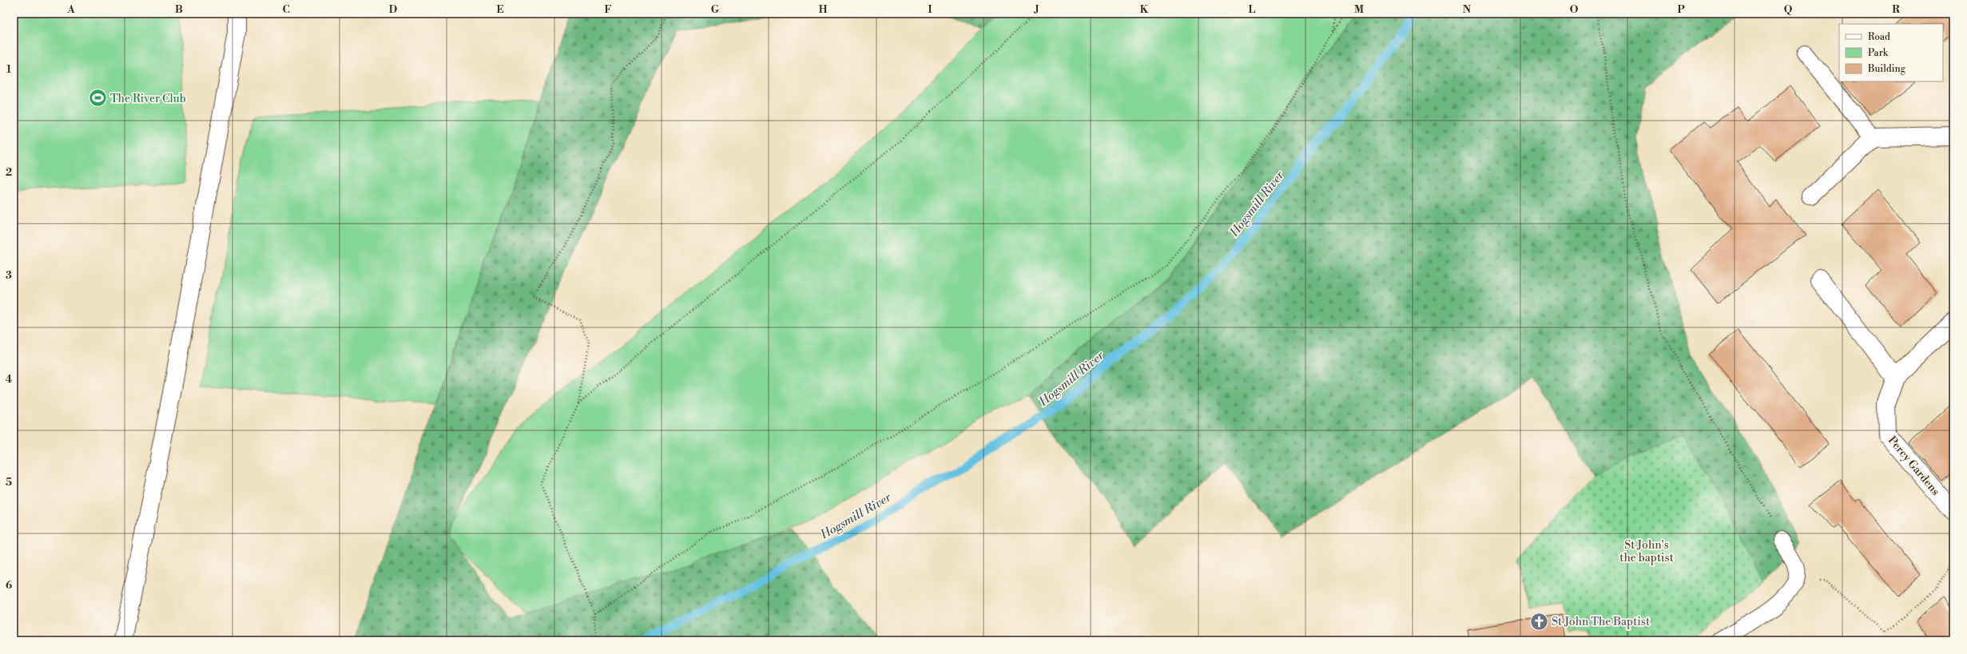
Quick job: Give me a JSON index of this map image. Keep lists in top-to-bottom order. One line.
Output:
{"streets":{"street":["Percy Gardens"]},"water":["Hogsmill River"],"parks":["St John's the baptist"],"places":{"sports":["The River Club"],"church":["St John The Baptist"]},"legend":["Road","Park","Building"],"grid":{"columns":["A","B","C","D","E","F","G","H","I","J","K","L","M","N","O","P","Q","R"],"rows":["1","2","3","4","5","6"]}}
